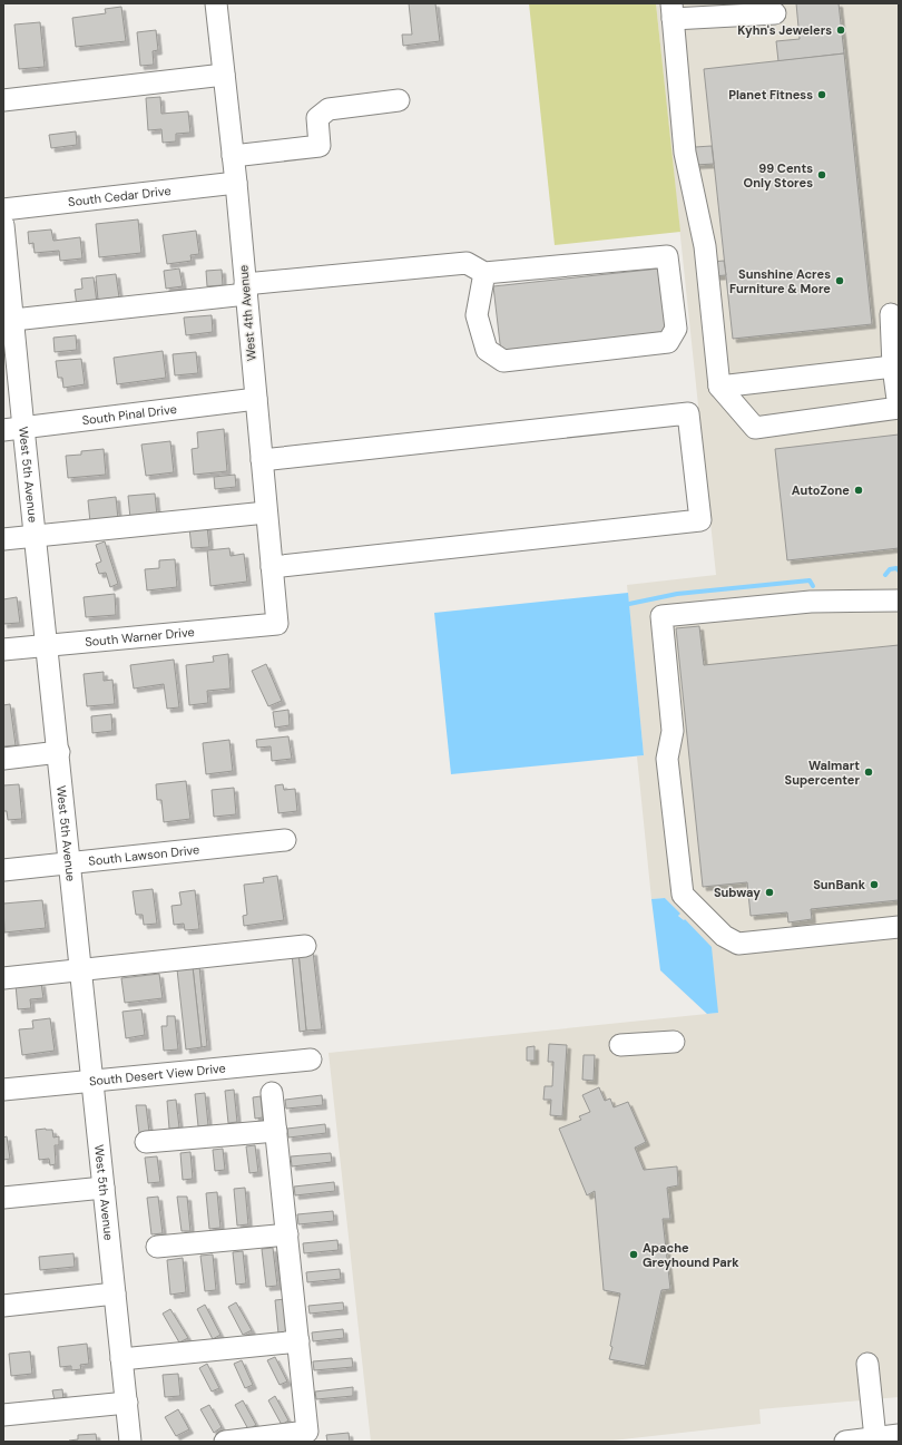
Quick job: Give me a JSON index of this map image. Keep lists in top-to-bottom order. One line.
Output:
{"streets":{"street":["South Cedar Drive","West 4th Avenue","South Pinal Drive","West 5th Avenue","South Warner Drive","South Lawson Drive","South Desert View Drive"]},"crossings":[["South Cedar Drive","West 4th Avenue"],["West 4th Avenue","South Pinal Drive"],["West 4th Avenue","South Warner Drive"],["South Pinal Drive","West 5th Avenue"],["West 5th Avenue","South Warner Drive"],["West 5th Avenue","South Lawson Drive"],["West 5th Avenue","South Desert View Drive"]],"places":["Kyhn's Jewelers","Planet Fitness","99 Cents Only Stores","Sunshine Acres Furniture & More","AutoZone","Walmart Supercenter","SunBank","Subway","Apache Greyhound Park"]}
